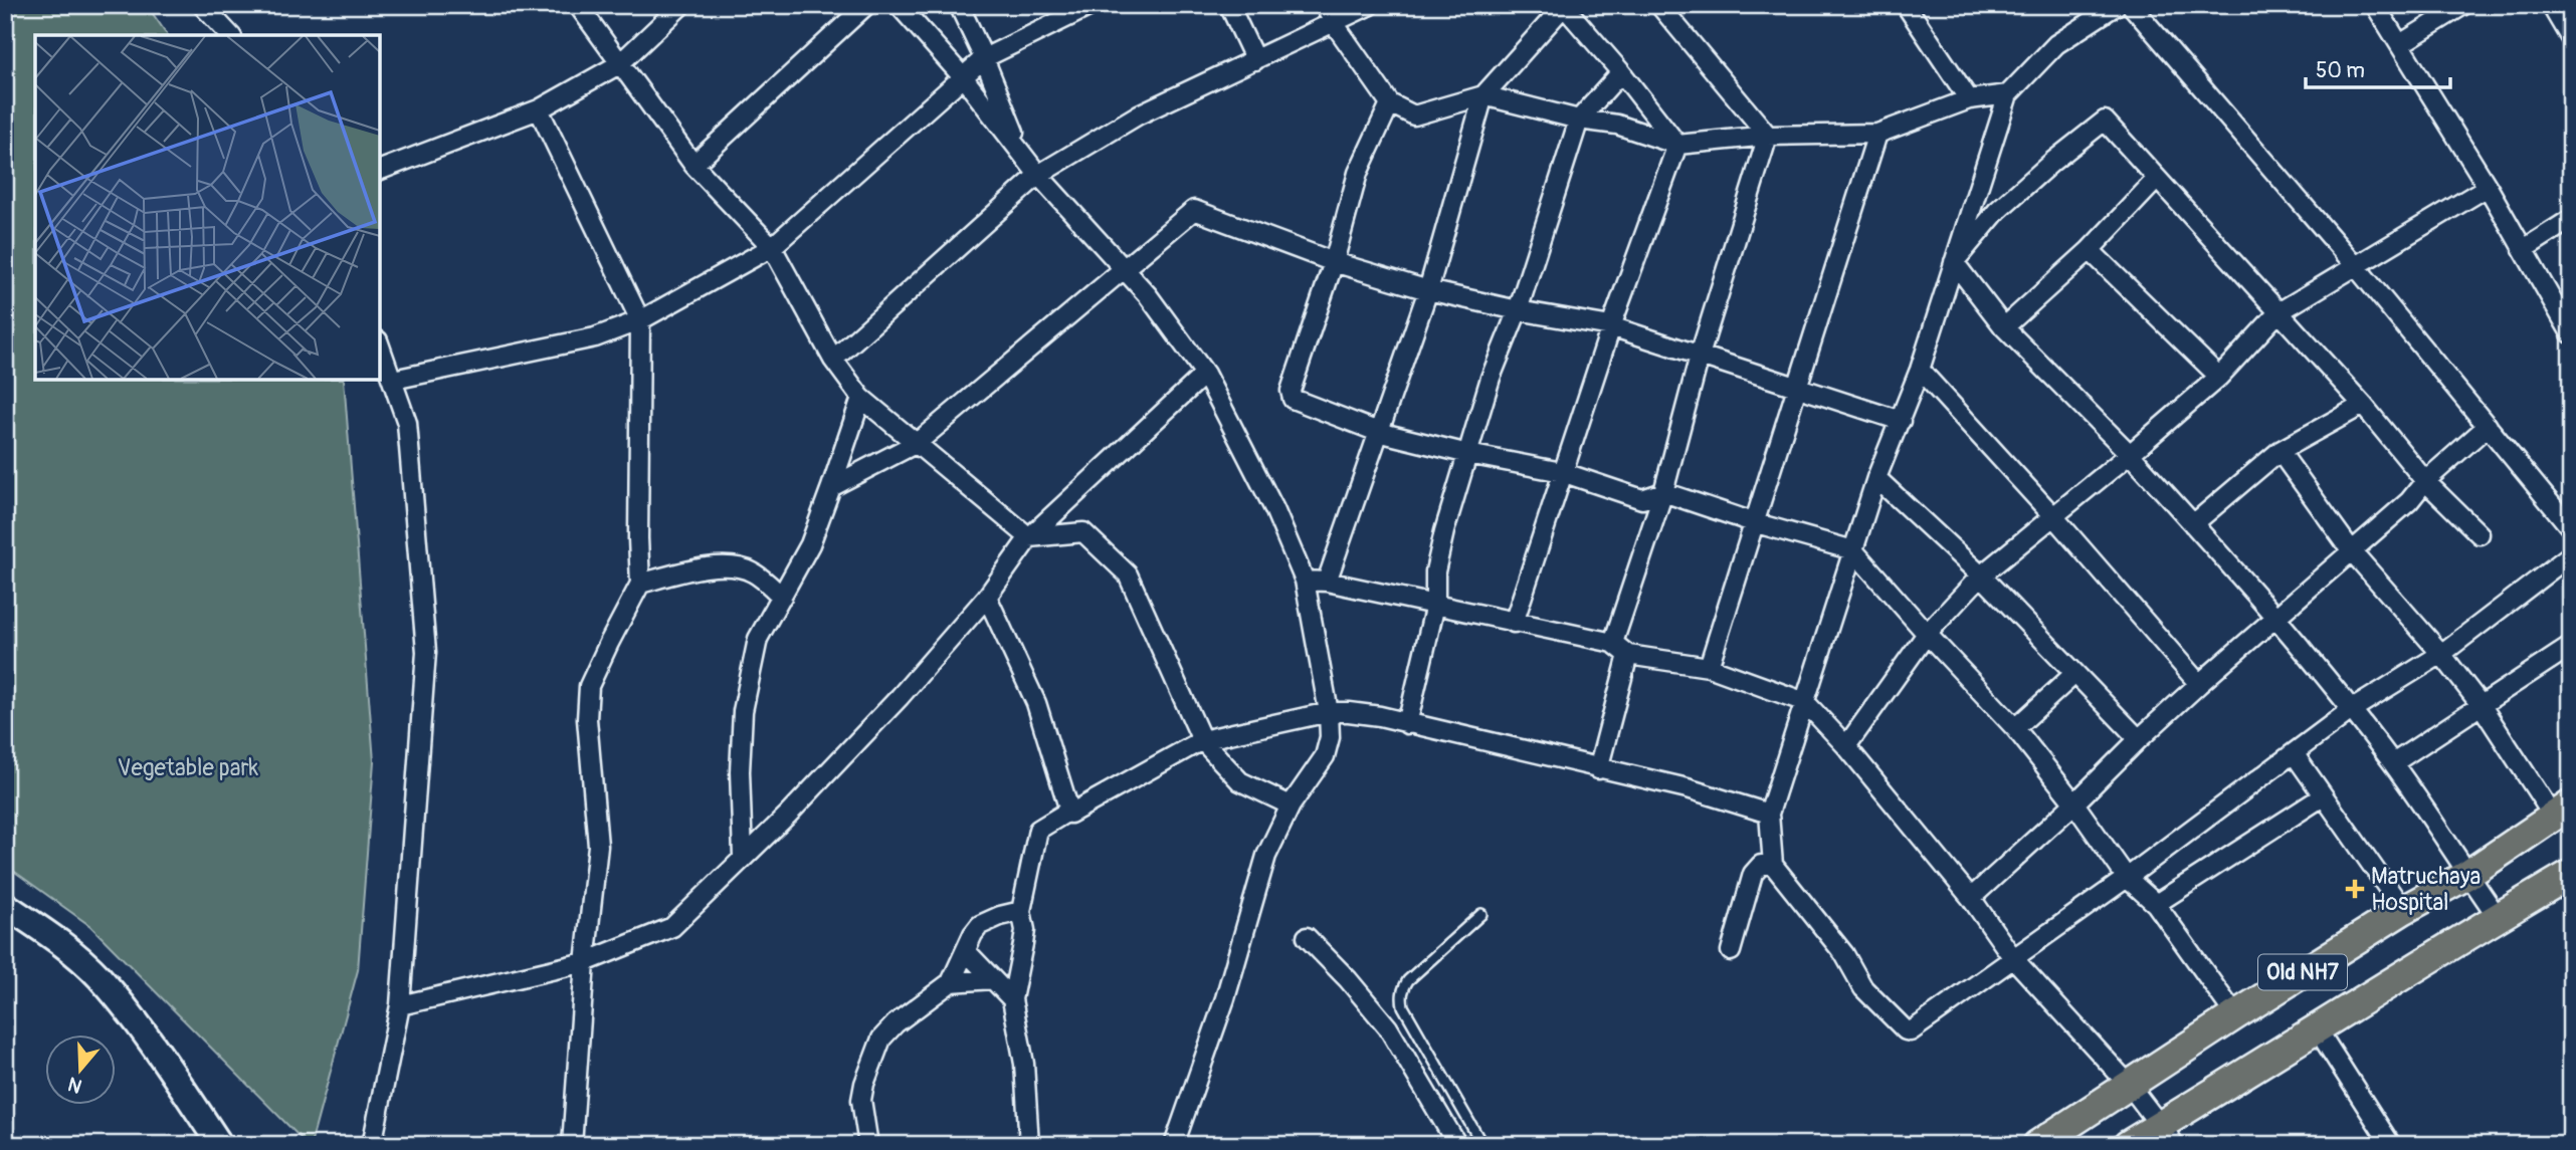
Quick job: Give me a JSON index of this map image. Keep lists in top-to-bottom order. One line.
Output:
{"streets":{"main road":["Old NH7"]},"parks":["Vegetable park"],"places":{"health":["Matruchaya Hospital"]},"scale_bar":"50 m","north":"bottom"}
